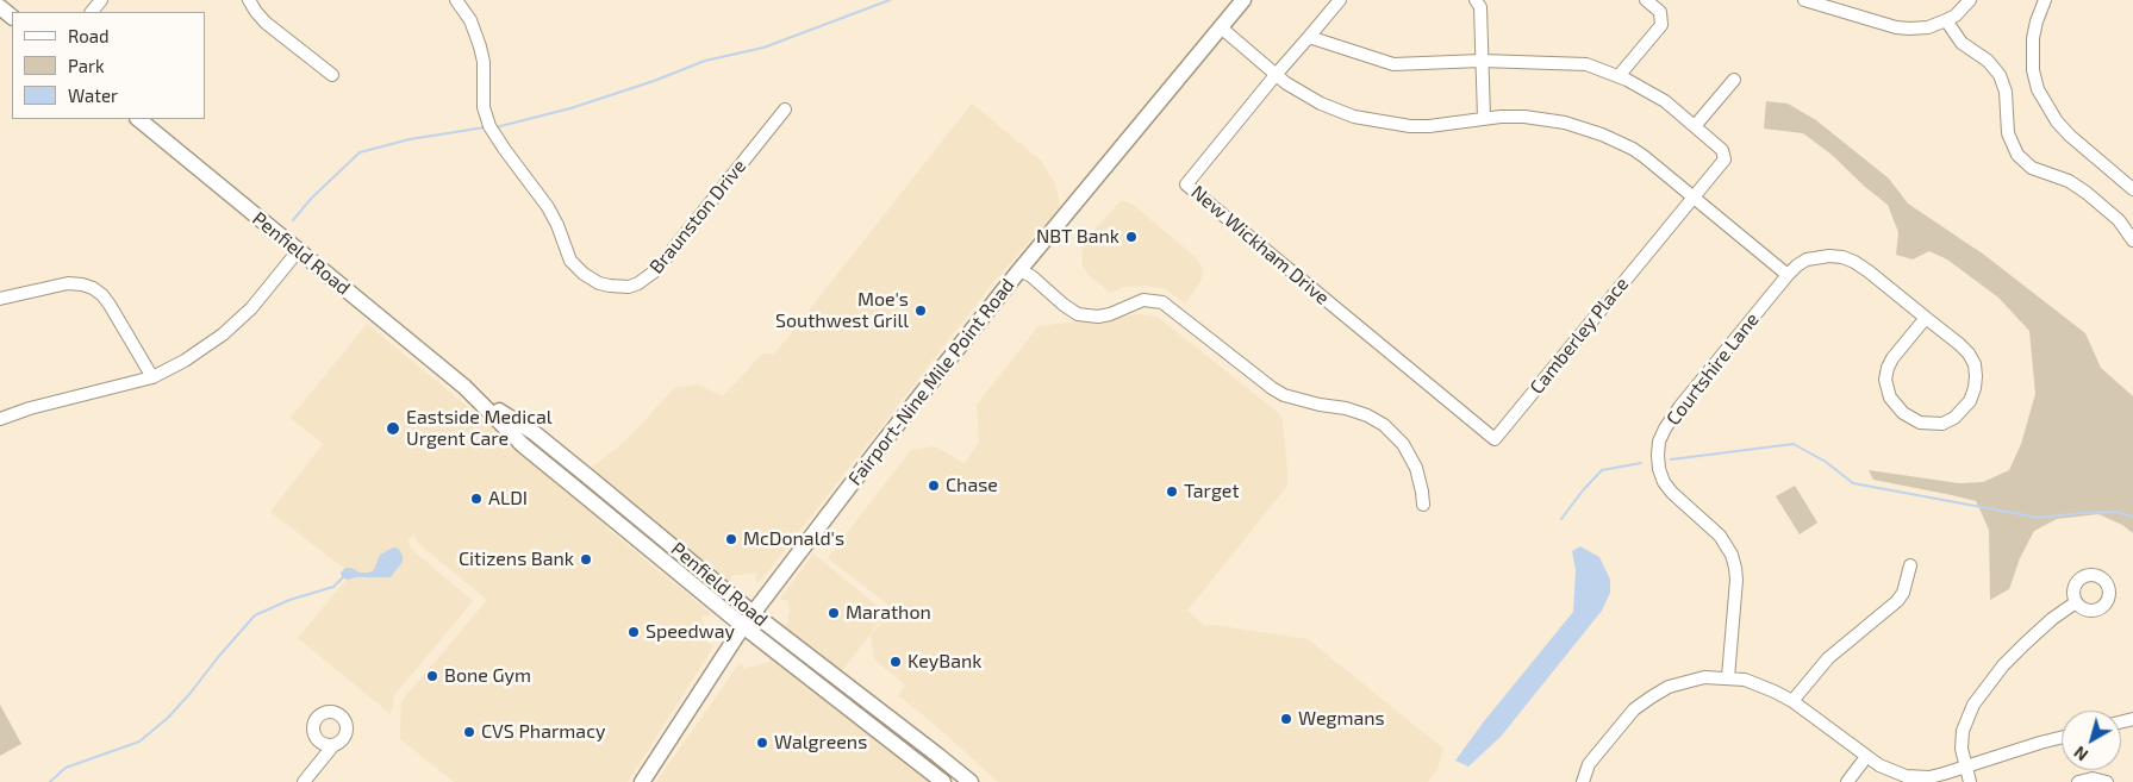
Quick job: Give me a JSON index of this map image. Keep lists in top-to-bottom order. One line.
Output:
{"streets":{"main road":["Penfield Road","Fairport-Nine Mile Point Road"],"street":["Braunston Drive","New Wickham Drive","Camberley Place","Courtshire Lane"]},"crossings":[["New Wickham Drive","Camberley Place"],["Penfield Road","Fairport-Nine Mile Point Road"]],"places":["NBT Bank","Moe's Southwest Grill","Eastside Medical Urgent Care","Chase","Target","ALDI","McDonald's","Citizens Bank","Marathon","Speedway","KeyBank","Bone Gym","Wegmans","CVS Pharmacy","Walgreens"],"legend":["Road","Park","Water"],"north":"bottom left"}
